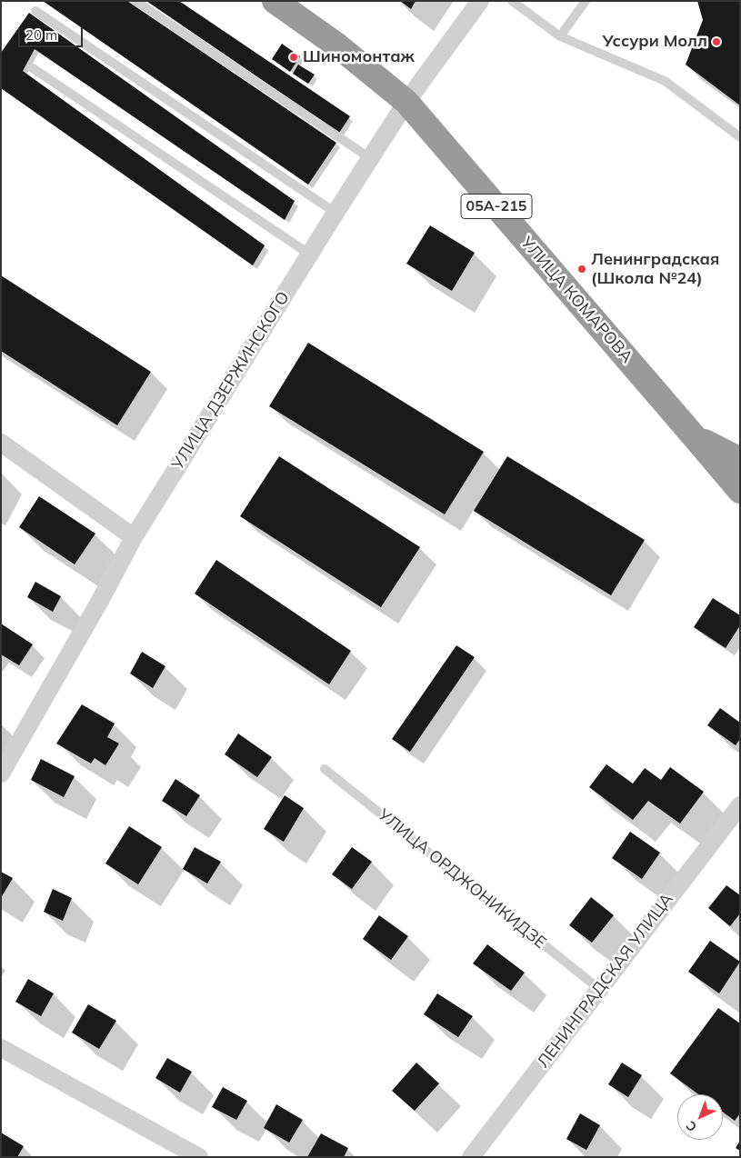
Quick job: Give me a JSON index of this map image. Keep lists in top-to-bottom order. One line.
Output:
{"streets":{"highway":["05А-215","УЛИЦА КОМАРОВА"],"street":["УЛИЦА ДЗЕРЖИНСКОГО","ЛЕНИНГРАДСКАЯ УЛИЦА"],"lane":["УЛИЦА ОРДЖОНИКИДЗЕ"]},"crossings":[["УЛИЦА КОМАРОВА","УЛИЦА ДЗЕРЖИНСКОГО"],["УЛИЦА ОРДЖОНИКИДЗЕ","ЛЕНИНГРАДСКАЯ УЛИЦА"]],"places":["Уссури Молл","Шиномонтаж","Ленинградская (Школа №24)"],"scale_bar":"20 m","north":"bottom left"}
